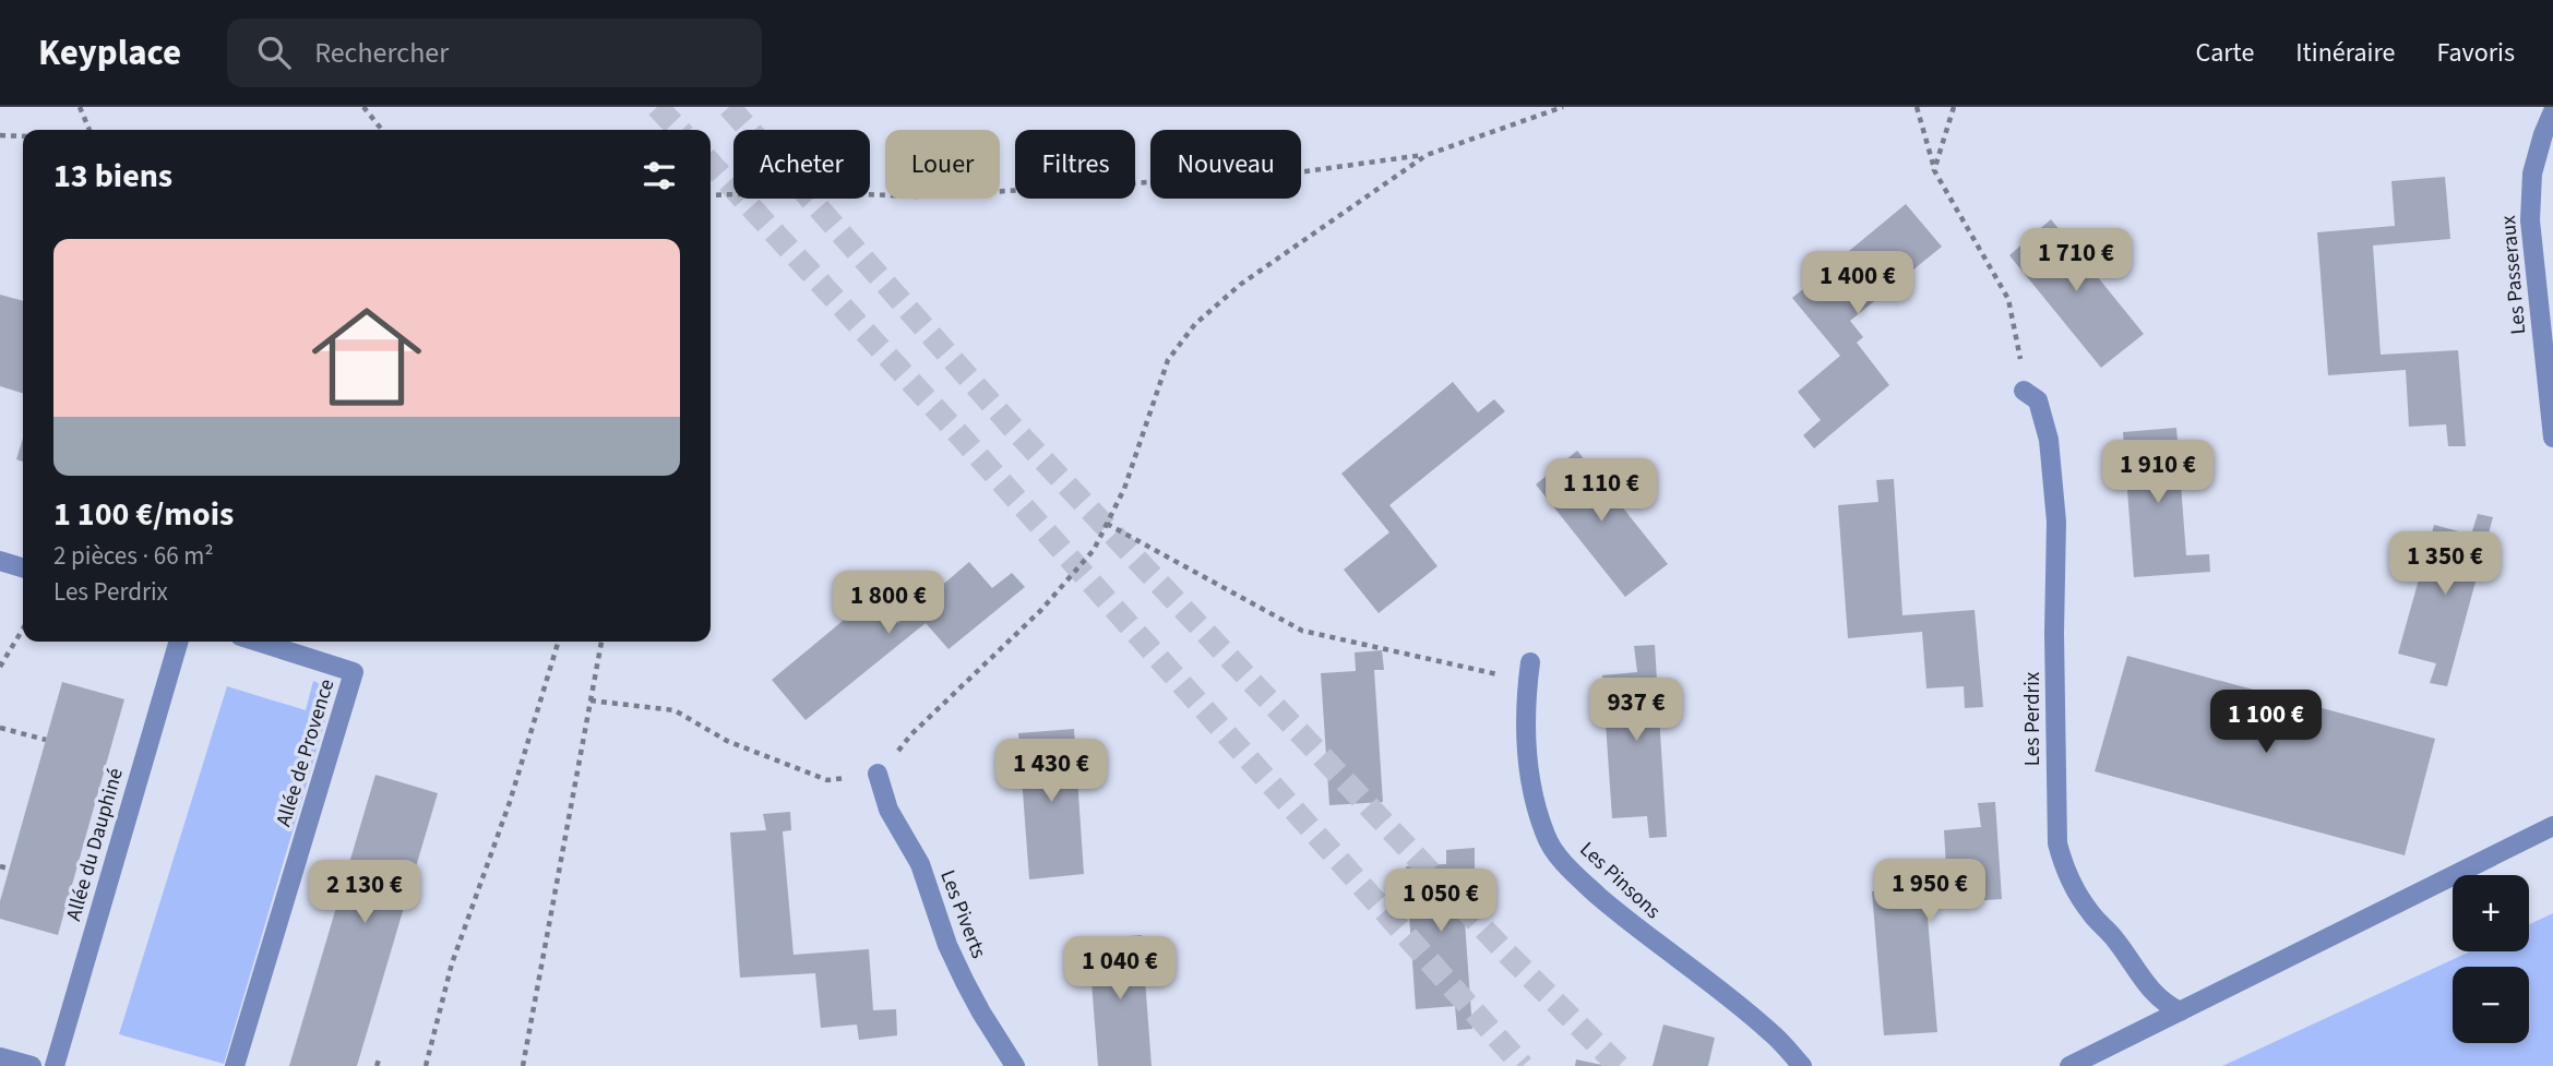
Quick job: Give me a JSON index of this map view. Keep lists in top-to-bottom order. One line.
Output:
{"streets":{"street":["Les Passeraux","Les Perdrix","Allée de Provence","Allée du Dauphiné","Les Pinsons","Les Piverts"]},"page":{"header":"Keyplace","search":"Rechercher","nav":["Carte","Itinéraire","Favoris"],"chip":["Acheter","Louer","Filtres","Nouveau"],"heading":"13 biens","list":[{"name":"1 100 €/mois","note":"2 pièces · 66 m² · Les Perdrix"}],"price":["1 710 €","1 400 €","1 910 €","1 110 €","1 350 €","1 800 €","937 €","1 100 €","1 430 €","1 950 €","2 130 €","1 050 €","1 040 €"],"map_buttons":["+","−"]}}
